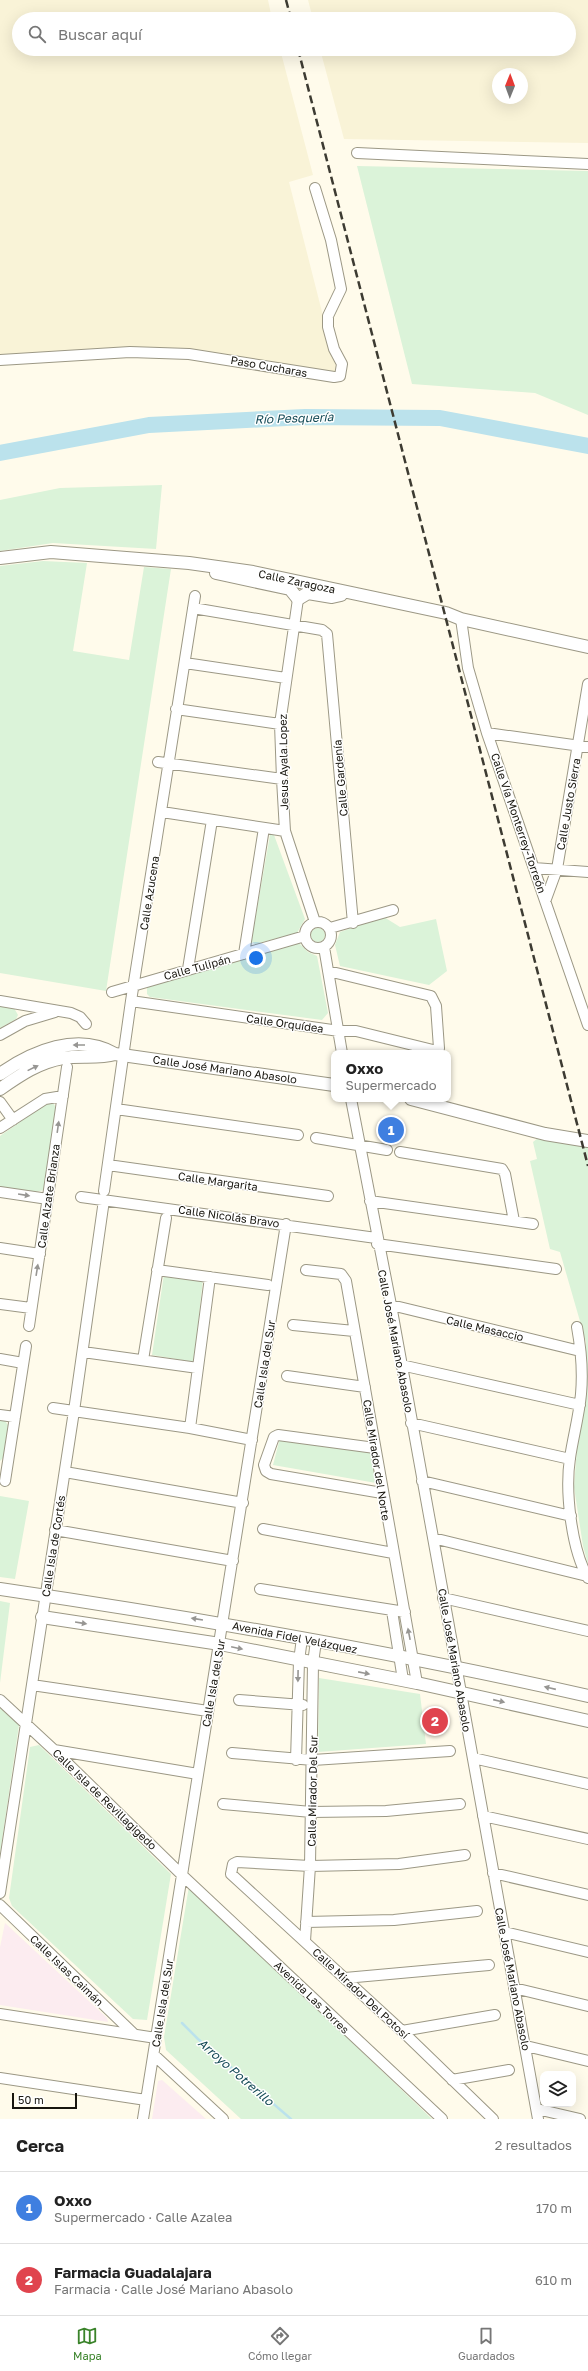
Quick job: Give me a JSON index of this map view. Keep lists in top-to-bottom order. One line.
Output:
{"streets":{"street":["Paso Cucharas","Calle Zaragoza","Jesus Ayala Lopez","Calle Gardenía","Calle Justo Sierra","Calle Vía Monterrey-Torreón","Calle Azucena","Calle Tulipán","Calle Orquídea","Calle José Mariano Abasolo","Calle Margarita","Calle Alzate Brianza","Calle Nicolás Bravo","Calle Masaccio","Calle Isla del Sur","Calle Mirador del Norte","Calle Isla de Cortés","Avenida Fidel Velázquez","Calle Mirador Del Sur","Calle Isla de Revillagigedo","Calle Islas Caimán","Calle Mirador Del Potosí","Avenida Las Torres"]},"crossings":[["Calle Zaragoza","Calle Vía Monterrey-Torreón"],["Jesus Ayala Lopez","Calle Gardenía"],["Jesus Ayala Lopez","Calle Tulipán"],["Calle Justo Sierra","Calle Vía Monterrey-Torreón"],["Calle Azucena","Calle Tulipán"],["Calle Azucena","Calle Orquídea"],["Calle Azucena","Calle José Mariano Abasolo"],["Calle Azucena","Calle Margarita"],["Calle Azucena","Calle Nicolás Bravo"],["Calle Azucena","Calle Isla de Cortés"],["Calle José Mariano Abasolo","Calle Nicolás Bravo"],["Calle José Mariano Abasolo","Calle Masaccio"],["Calle José Mariano Abasolo","Avenida Fidel Velázquez"],["Calle Nicolás Bravo","Calle Isla del Sur"],["Calle Nicolás Bravo","Calle Isla de Cortés"],["Calle Isla del Sur","Avenida Fidel Velázquez"],["Calle Isla del Sur","Calle Isla de Revillagigedo"],["Calle Isla del Sur","Avenida Las Torres"],["Calle Mirador del Norte","Avenida Fidel Velázquez"],["Calle Isla de Cortés","Avenida Fidel Velázquez"],["Calle Isla de Cortés","Calle Isla de Revillagigedo"],["Avenida Fidel Velázquez","Calle Mirador Del Sur"],["Calle Mirador Del Sur","Calle Mirador Del Potosí"],["Calle Isla de Revillagigedo","Avenida Las Torres"]],"one_way":["Calle Alzate Brianza"],"water":["Río Pesquería","Arroyo Potrerillo"],"scale_bar":"50 m","north":"top","page":{"search":"Buscar aquí","popup":["Oxxo","Supermercado"],"pins":["1","2"],"scale":"50 m","heading":["Cerca","2 resultados"],"list":[{"mark":"1","name":"Oxxo","note":"Supermercado · Calle Azalea","value":"170 m"},{"mark":"2","name":"Farmacia Guadalajara","note":"Farmacia · Calle José Mariano Abasolo","value":"610 m"}],"nav":["Mapa","Cómo llegar","Guardados"]}}
